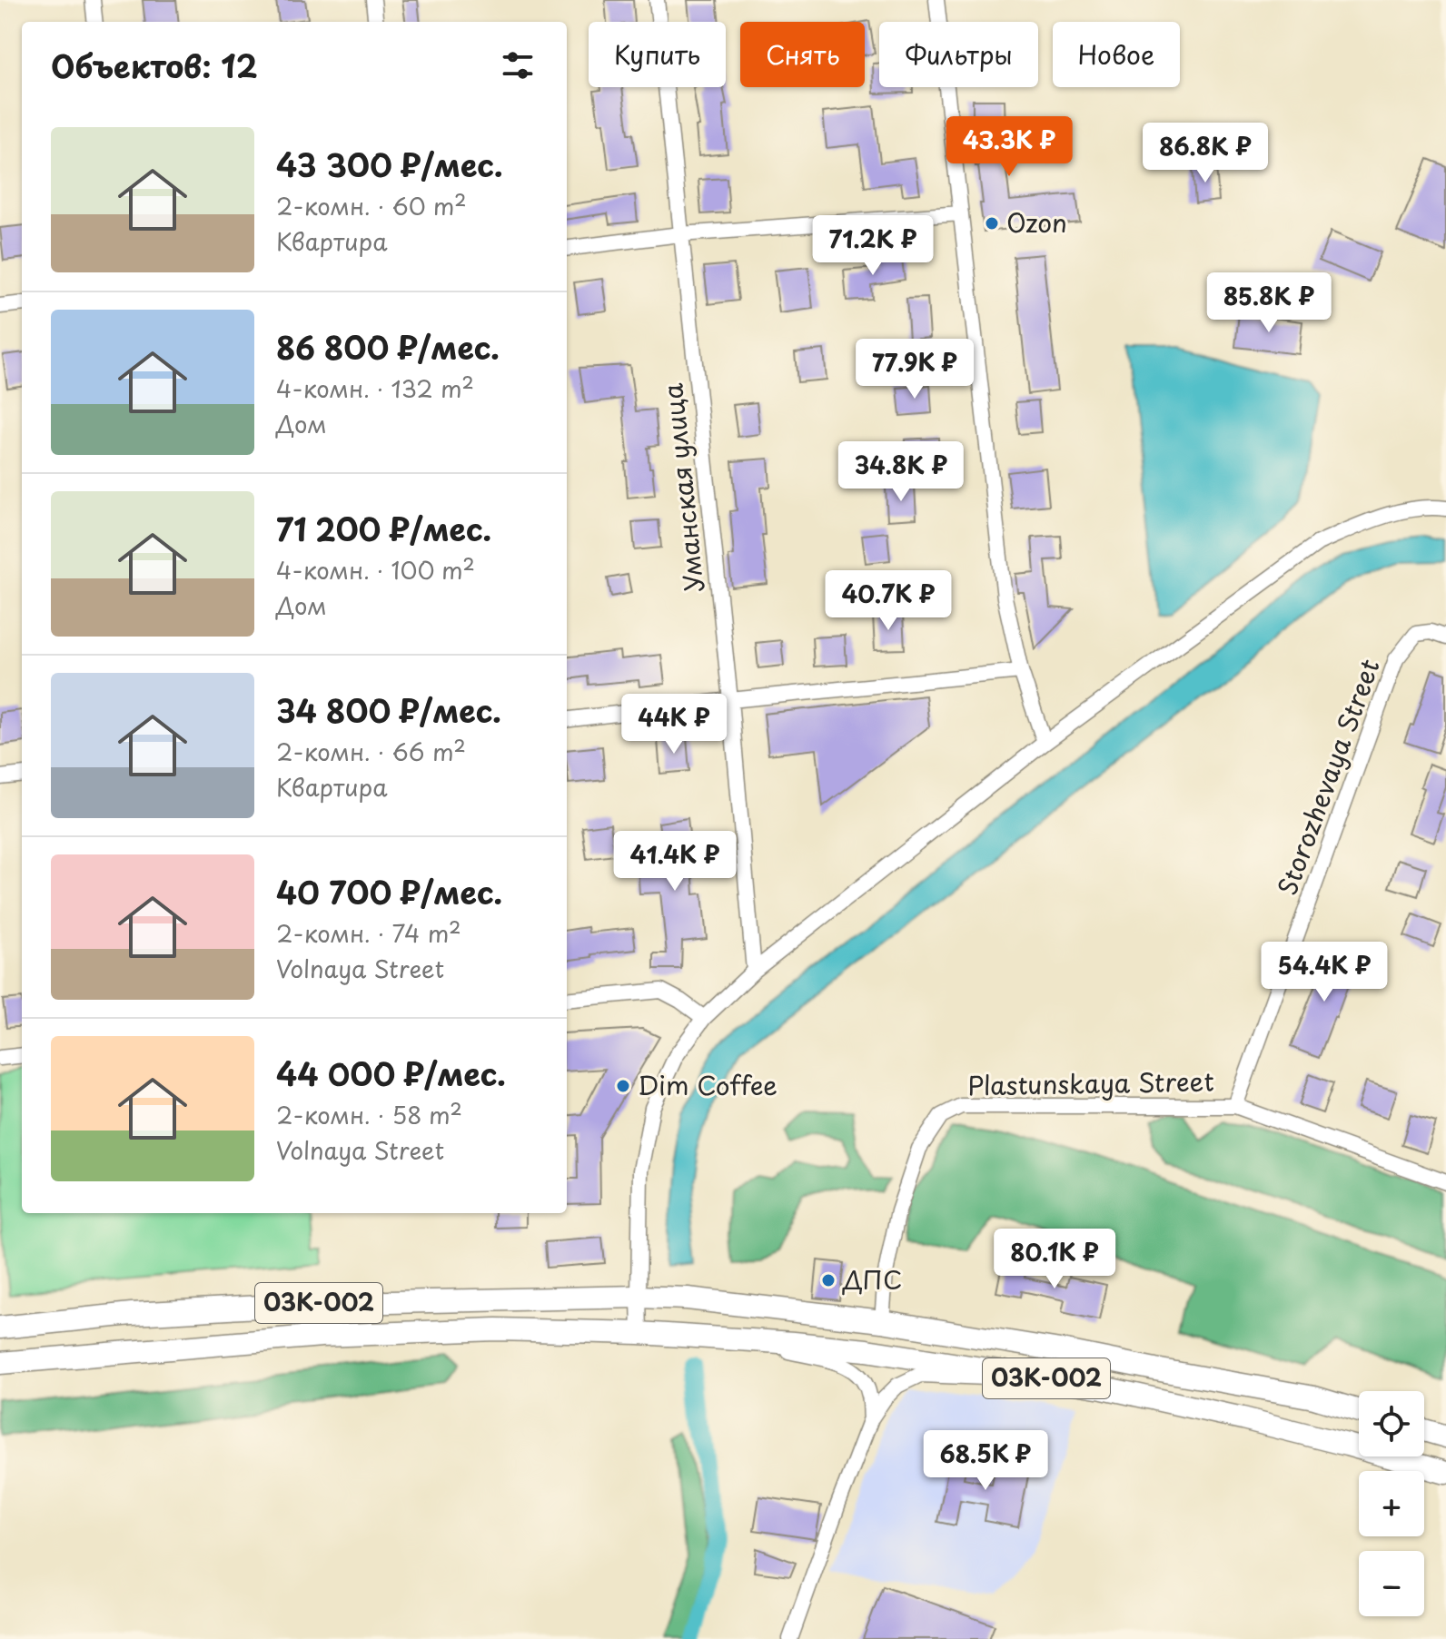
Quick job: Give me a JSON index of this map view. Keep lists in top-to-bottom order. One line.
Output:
{"streets":{"main road":["03К-002"],"street":["Уманская улица","Storozhevaya Street","Plastunskaya Street"]},"crossings":[["Storozhevaya Street","Plastunskaya Street"],["Plastunskaya Street","03К-002"]],"places":["Ozon","Dim Coffee","ДПС"],"page":{"chip":["Купить","Снять","Фильтры","Новое"],"heading":"Объектов: 12","list":[{"name":"43 300 ₽/мес.","note":"2-комн. · 60 m² · Квартира"},{"name":"86 800 ₽/мес.","note":"4-комн. · 132 m² · Дом"},{"name":"71 200 ₽/мес.","note":"4-комн. · 100 m² · Дом"},{"name":"34 800 ₽/мес.","note":"2-комн. · 66 m² · Квартира"},{"name":"40 700 ₽/мес.","note":"2-комн. · 74 m² · Volnaya Street"},{"name":"44 000 ₽/мес.","note":"2-комн. · 58 m² · Volnaya Street"}],"price":["43.3K ₽","86.8K ₽","71.2K ₽","85.8K ₽","77.9K ₽","34.8K ₽","40.7K ₽","44K ₽","41.4K ₽","54.4K ₽","80.1K ₽","68.5K ₽"],"map_buttons":["+","−"]}}
